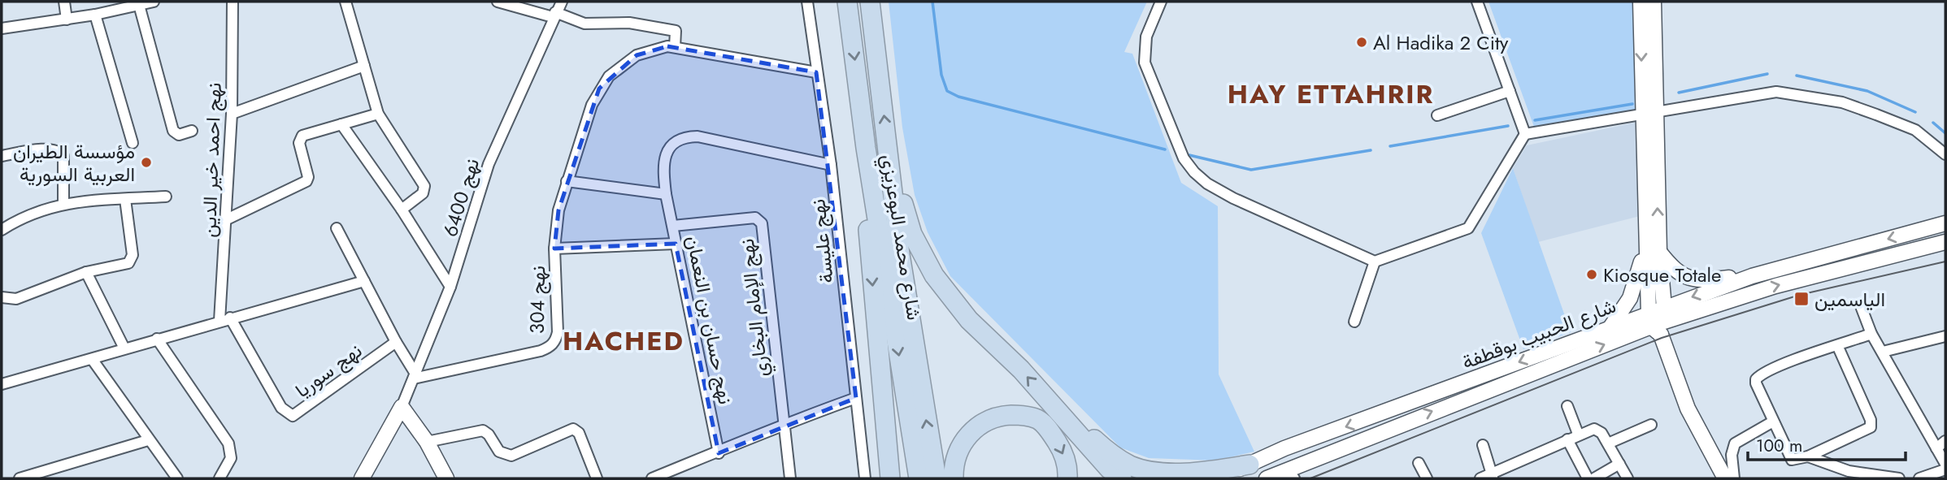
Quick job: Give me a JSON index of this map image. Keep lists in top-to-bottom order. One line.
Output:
{"streets":{"highway":["شارع محمد البوعزيزي"],"main road":["شارع الحبيب بوقطفة"],"street":["نهج احمد خير الدين","نهج 6400","نهج عليسة","نهج 304","نهج الإمام البخاري","نهج حسان بن النعمان","نهج سوريا"]},"crossings":[["نهج 6400","نهج 304"],["نهج عليسة","نهج 304"],["نهج عليسة","نهج حسان بن النعمان"],["نهج الإمام البخاري","نهج حسان بن النعمان"]],"districts":["HAY ETTAHRIR","HACHED"],"places":{"other":["Al Hadika 2 City","مؤسسة الطيران العربية السورية","Kiosque Totale"],"transit":["الياسمين"]},"scale_bar":"100 m"}
